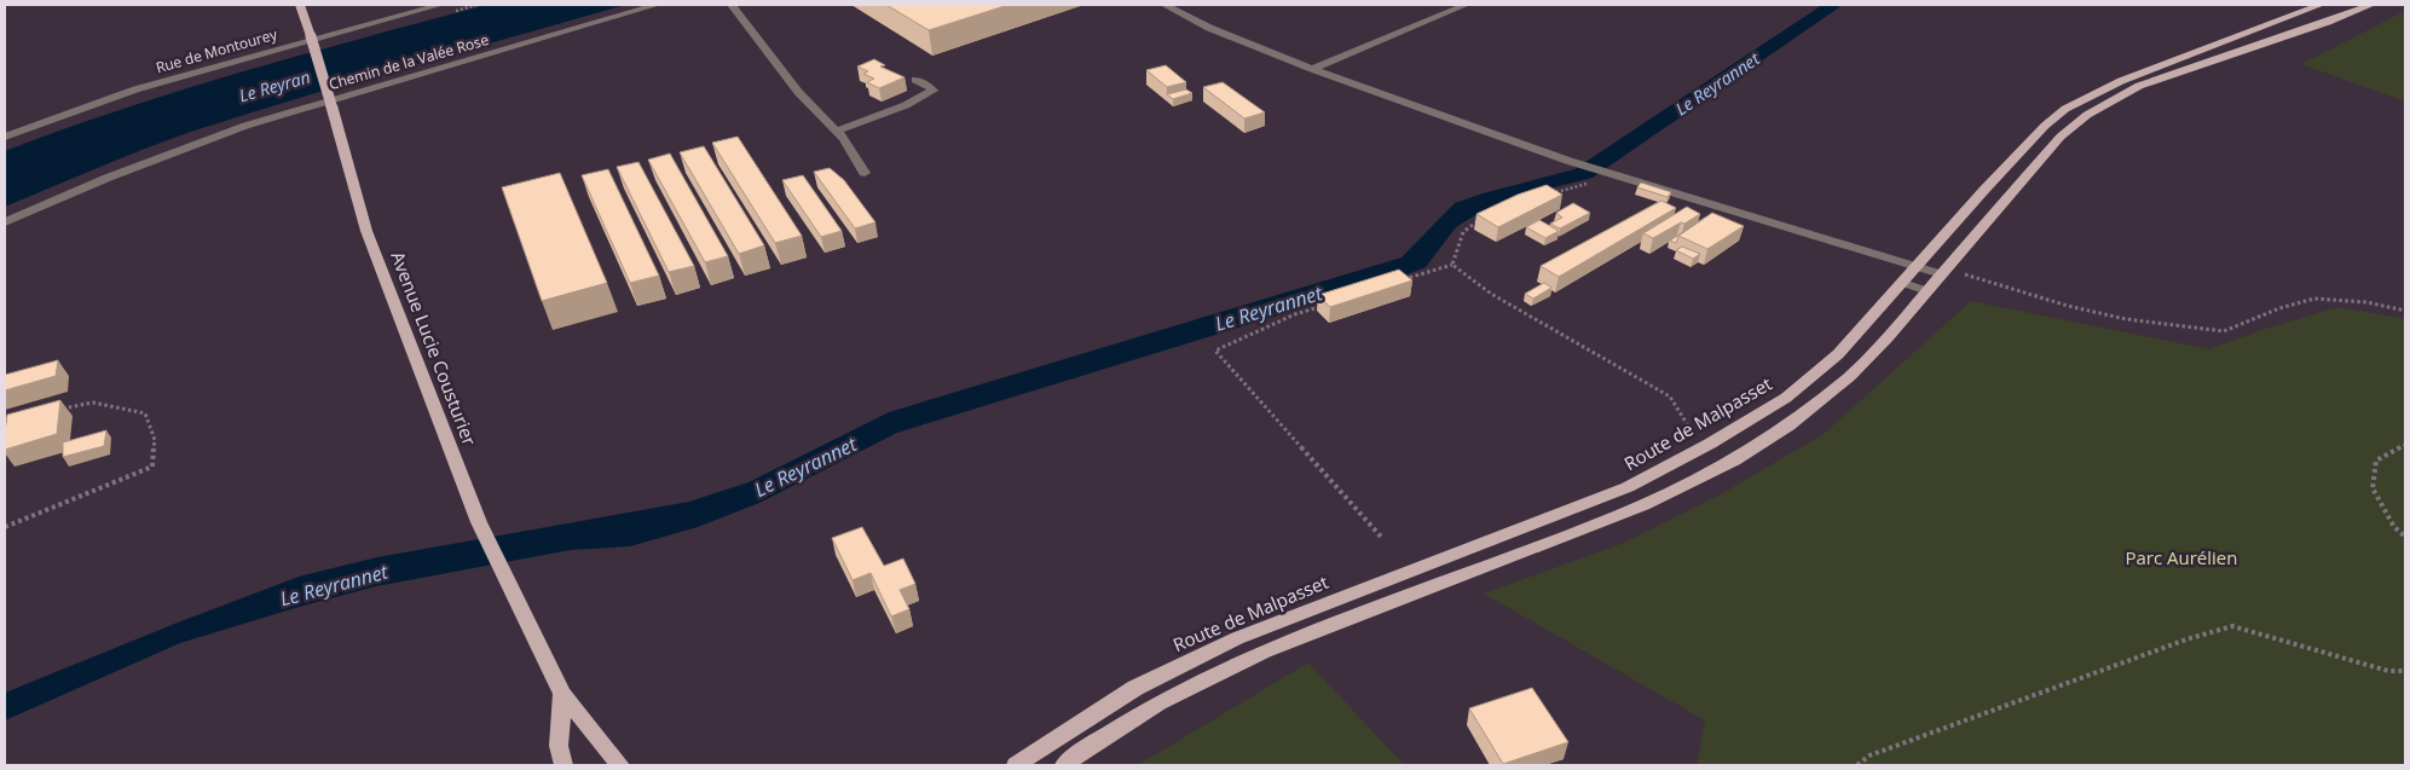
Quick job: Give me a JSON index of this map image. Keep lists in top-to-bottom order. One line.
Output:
{"streets":{"main road":["Avenue Lucie Cousturier","Route de Malpasset"],"street":["Rue de Montourey","Chemin de la Valée Rose"]},"water":["Le Reyrannet","Le Reyran"],"parks":["Parc Aurélien"]}
